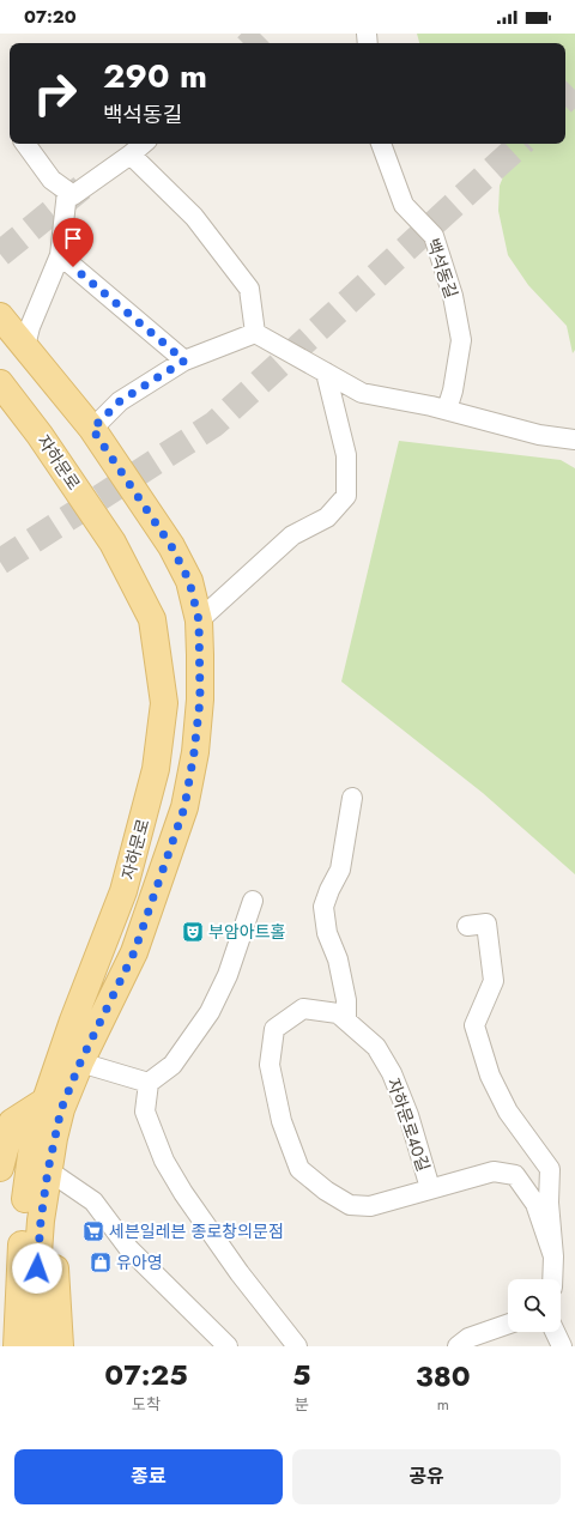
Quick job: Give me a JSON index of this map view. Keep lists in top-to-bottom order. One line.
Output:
{"streets":{"main road":["자하문로"],"street":["백석동길","자하문로40길"]},"places":{"theatre":["부암아트홀"],"supermarket":["세븐일레븐 종로창의문점"],"shop":["유아영"]},"page":{"status":"07:20","turn":["290 m","백석동길"],"eta":["07:25","도착","5","분","380","m"],"buttons":["종료","공유"]}}
